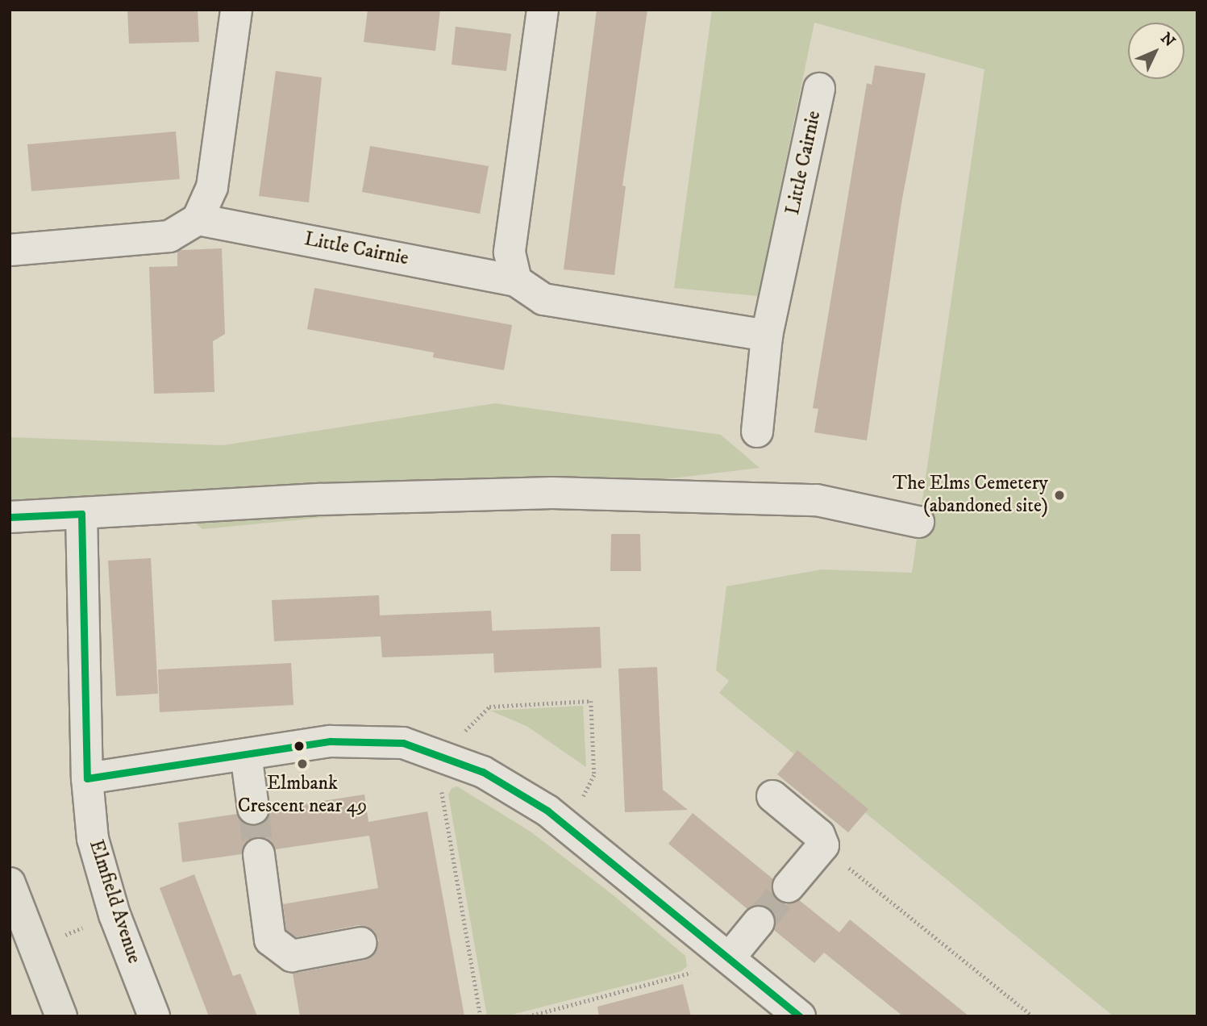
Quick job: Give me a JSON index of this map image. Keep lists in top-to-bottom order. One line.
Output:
{"streets":{"street":["Little Cairnie","Elmfield Avenue"]},"places":["The Elms Cemetery (abandoned site)","Elmbank Crescent near 49"],"north":"top right"}
